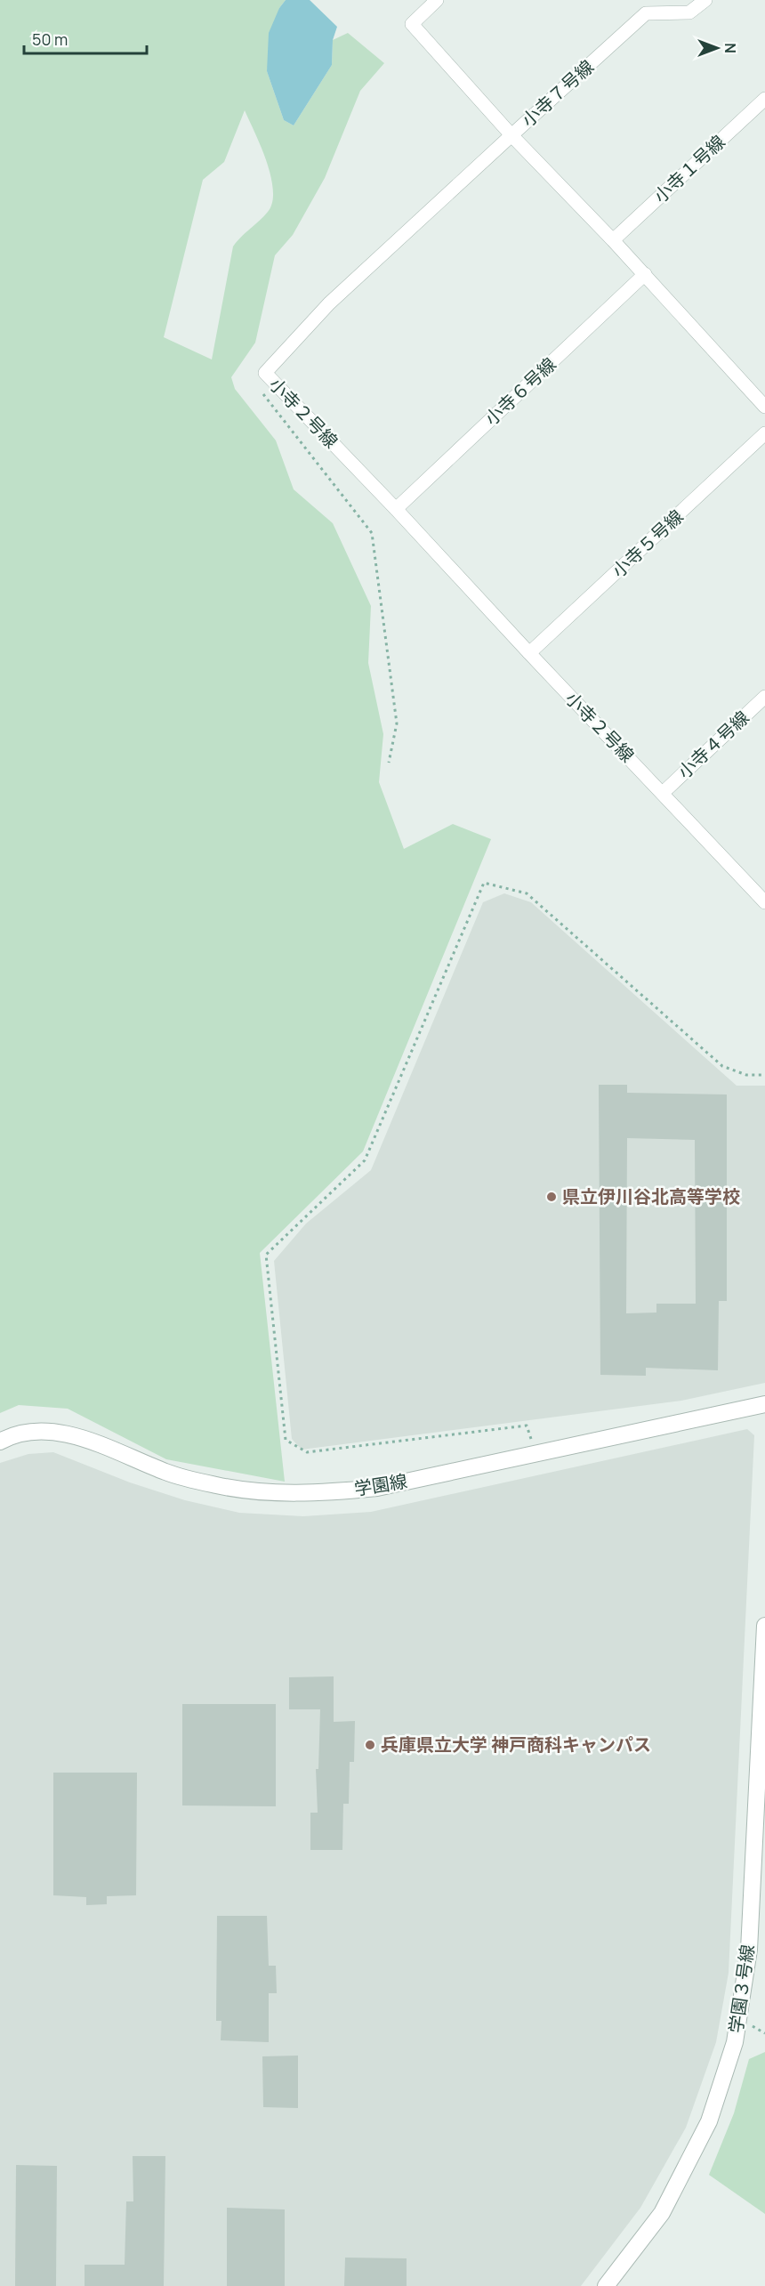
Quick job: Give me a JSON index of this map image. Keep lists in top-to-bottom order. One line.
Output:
{"streets":{"street":["小寺７号線","小寺１号線","小寺６号線","小寺２号線","小寺５号線","小寺４号線","学園線","学園３号線"]},"crossings":[["小寺７号線","小寺２号線"],["小寺６号線","小寺２号線"],["小寺２号線","小寺５号線"],["小寺２号線","小寺４号線"]],"places":["県立伊川谷北高等学校","兵庫県立大学 神戸商科キャンパス"],"scale_bar":"50 m","north":"right"}
